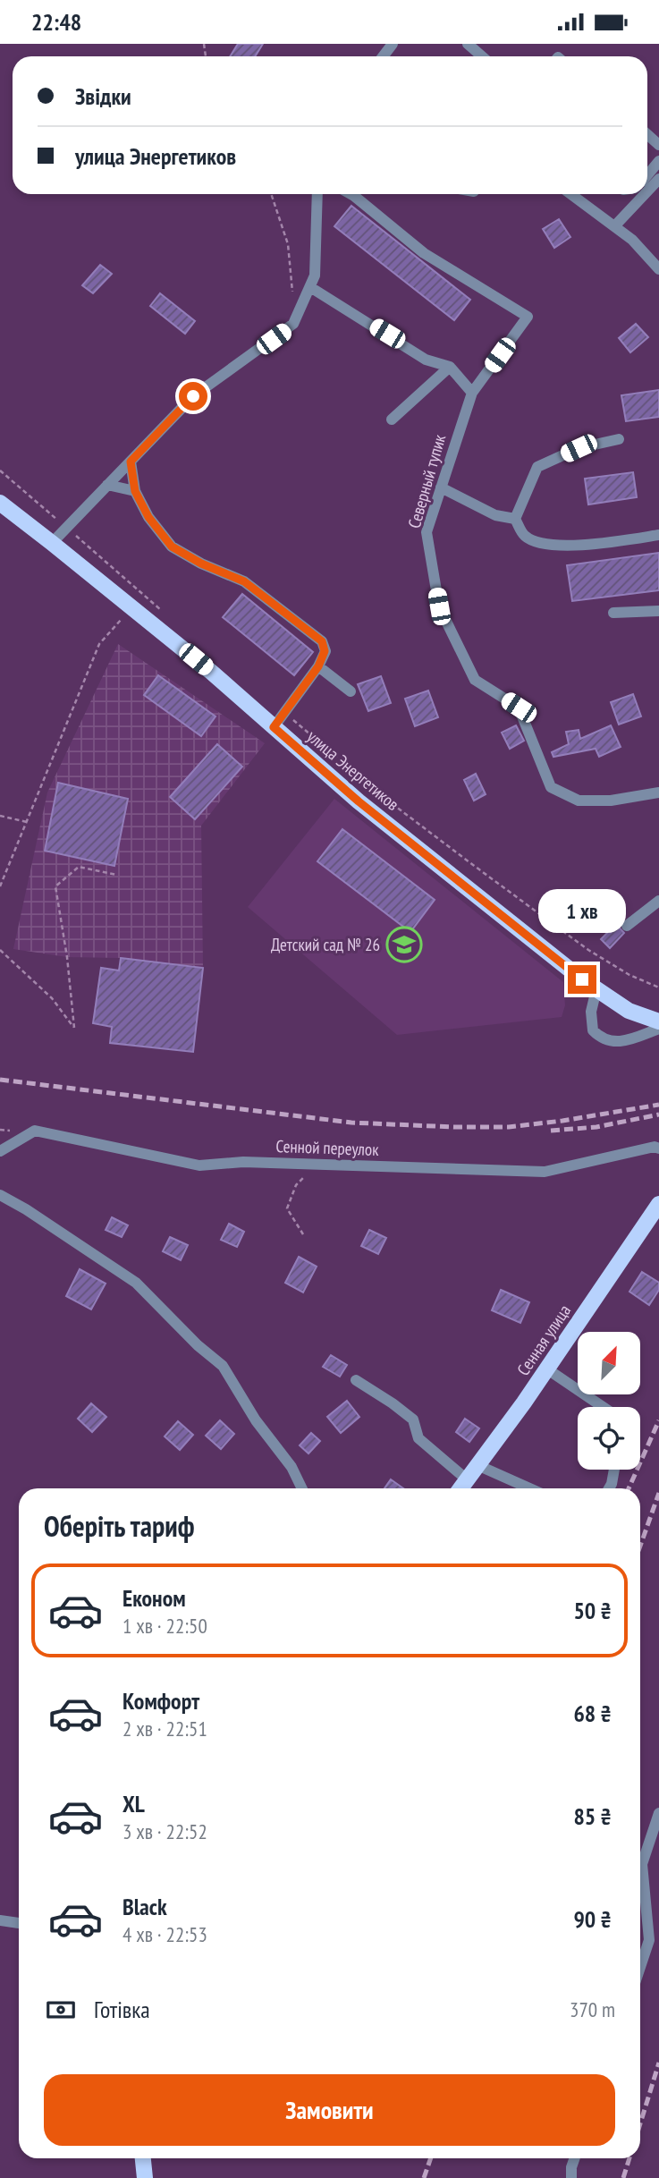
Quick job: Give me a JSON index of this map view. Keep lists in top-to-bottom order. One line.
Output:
{"streets":{"main road":["улица Энергетиков","Сенная улица"],"street":["Северный тупик","Сенной переулок"]},"places":{"school or university":["Детский сад № 26"]},"north":"top right","page":{"status":"22:48","banner":["Звідки","улица Энергетиков"],"bubble":"1 хв","heading":"Оберіть тариф","list":[{"name":"Економ","note":"1 хв · 22:50","value":"50 ₴"},{"name":"Комфорт","note":"2 хв · 22:51","value":"68 ₴"},{"name":"XL","note":"3 хв · 22:52","value":"85 ₴"},{"name":"Black","note":"4 хв · 22:53","value":"90 ₴"}],"pay":["Готівка","370 m"],"buttons":"Замовити"}}
